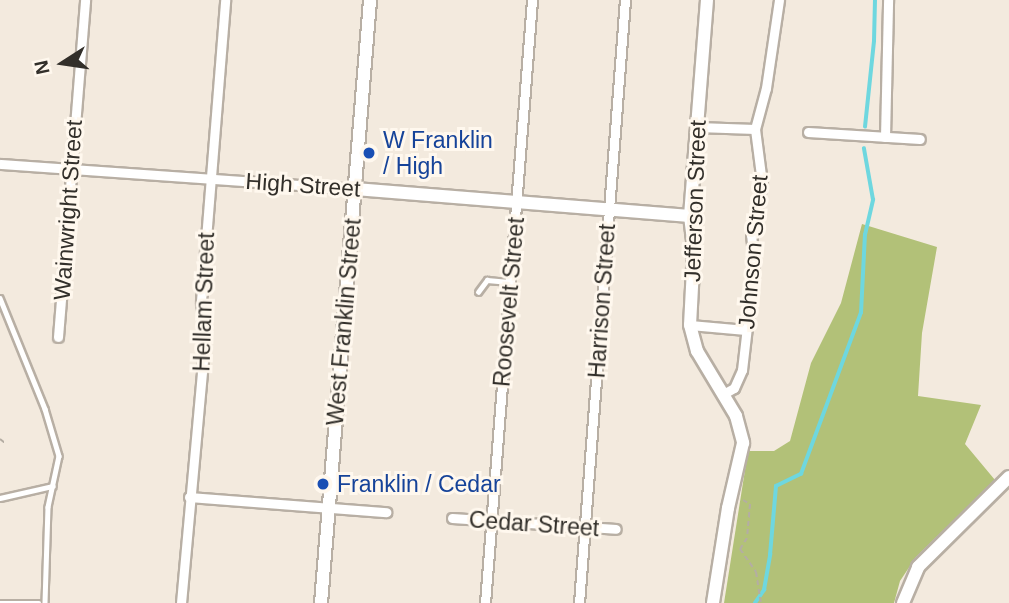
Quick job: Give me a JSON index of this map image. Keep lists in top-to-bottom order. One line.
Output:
{"streets":{"street":["High Street","Jefferson Street","Wainwright Street","Johnson Street","Harrison Street","Hellam Street","Roosevelt Street","West Franklin Street","Cedar Street"]},"crossings":[["High Street","Jefferson Street"],["High Street","Wainwright Street"],["High Street","Harrison Street"],["High Street","Hellam Street"],["High Street","Roosevelt Street"],["High Street","West Franklin Street"],["Jefferson Street","Johnson Street"],["Harrison Street","Cedar Street"],["Roosevelt Street","Cedar Street"]],"places":["W Franklin / High","Franklin / Cedar"],"north":"left"}
